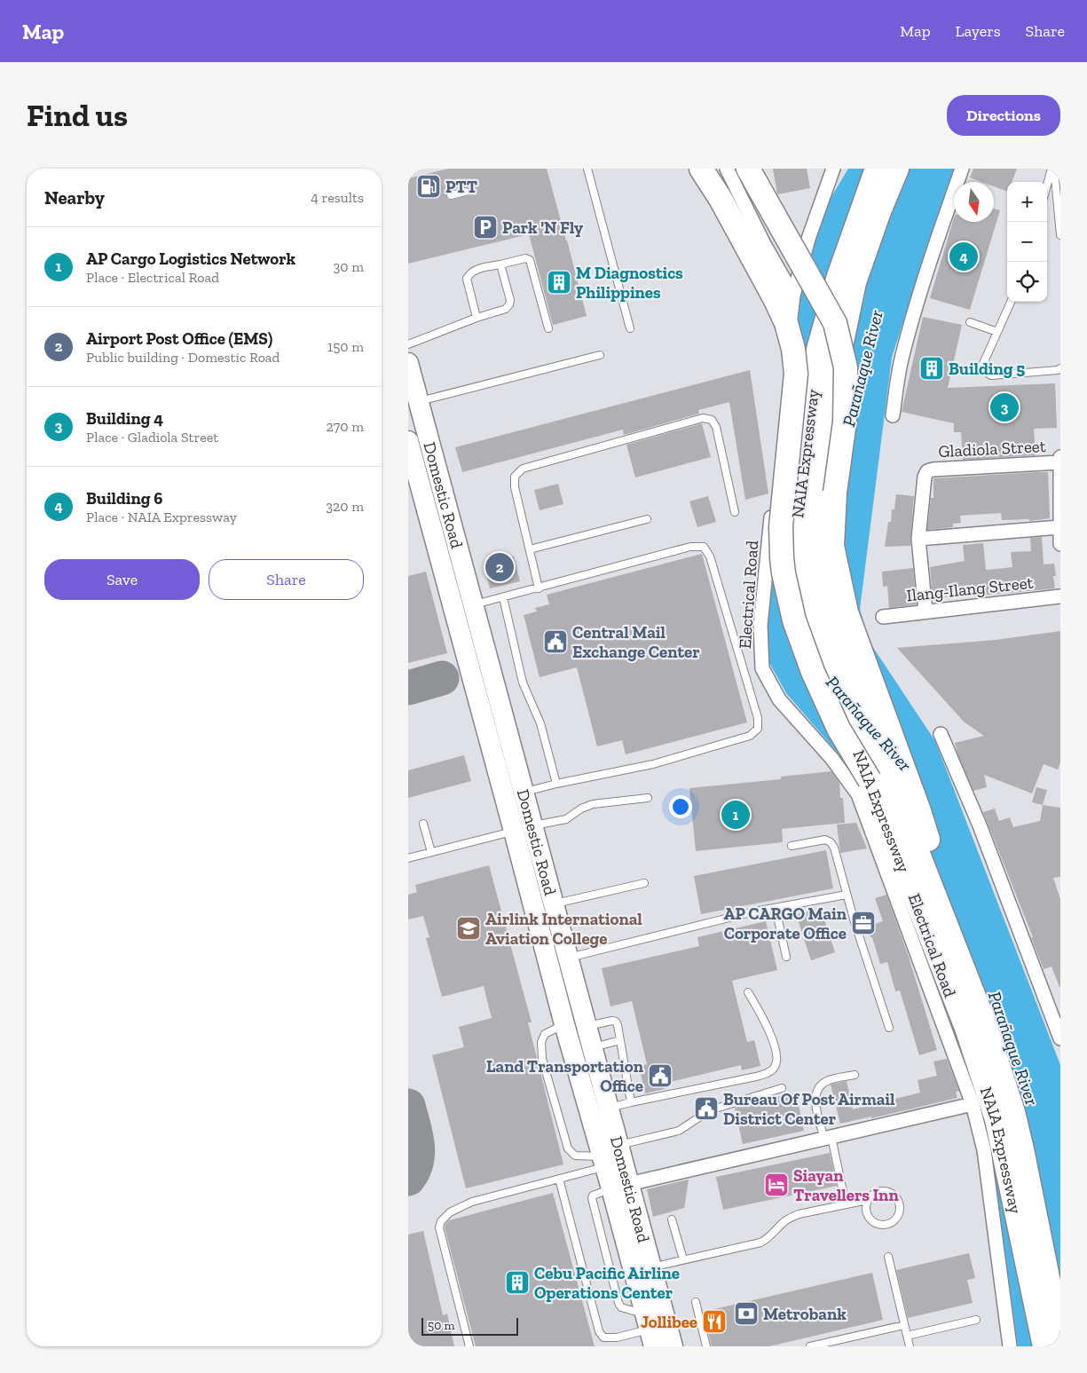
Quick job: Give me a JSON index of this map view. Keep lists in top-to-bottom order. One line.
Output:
{"streets":{"highway":["NAIA Expressway"],"main road":["Domestic Road"],"street":["Gladiola Street","Ilang-Ilang Street","Electrical Road"]},"water":["Parañaque River"],"places":{"fuel station":["PTT"],"parking":["Park 'N Fly"],"building":["M Diagnostics Philippines","Building 5","Cebu Pacific Airline Operations Center"],"public building":["Central Mail Exchange Center","Land Transportation Office","Bureau Of Post Airmail District Center"],"office":["AP CARGO Main Corporate Office"],"school or university":["Airlink International Aviation College"],"hotel":["Siayan Travellers Inn"],"bank":["Metrobank"],"restaurant":["Jollibee"]},"scale_bar":"50 m","north":"bottom","page":{"header":"Map","nav":["Map","Layers","Share"],"buttons":["Directions",["Save","Share"]],"title":"Find us","heading":["Nearby","4 results"],"map_buttons":["+","−"],"list":[{"mark":"1","name":"AP Cargo Logistics Network","note":"Place · Electrical Road","value":"30 m"},{"mark":"2","name":"Airport Post Office (EMS)","note":"Public building · Domestic Road","value":"150 m"},{"mark":"3","name":"Building 4","note":"Place · Gladiola Street","value":"270 m"},{"mark":"4","name":"Building 6","note":"Place · NAIA Expressway","value":"320 m"}],"pins":["4","3","2","1"],"scale":"50 m"}}
